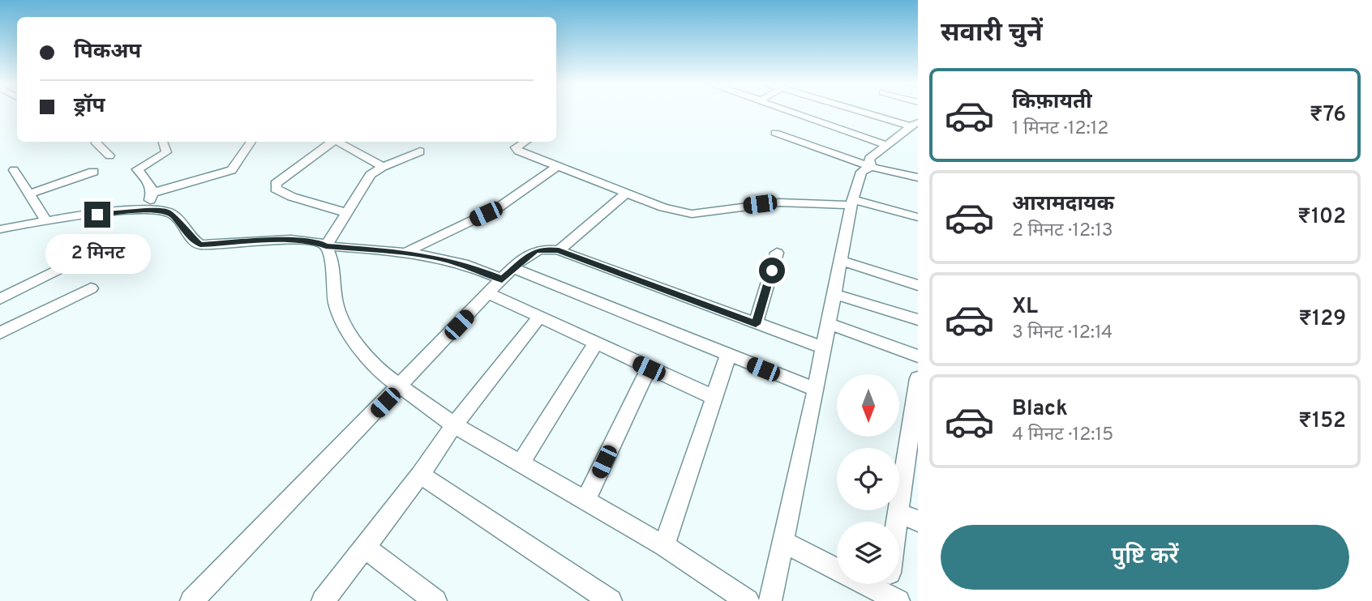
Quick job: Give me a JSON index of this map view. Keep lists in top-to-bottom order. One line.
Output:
{"north":"bottom","page":{"heading":"सवारी चुनें","banner":["पिकअप","ड्रॉप"],"list":[{"name":"किफ़ायती","note":"1 मिनट · 12:12","value":"₹76"},{"name":"आरामदायक","note":"2 मिनट · 12:13","value":"₹102"},{"name":"XL","note":"3 मिनट · 12:14","value":"₹129"},{"name":"Black","note":"4 मिनट · 12:15","value":"₹152"}],"bubble":"2 मिनट","buttons":"पुष्टि करें"}}
